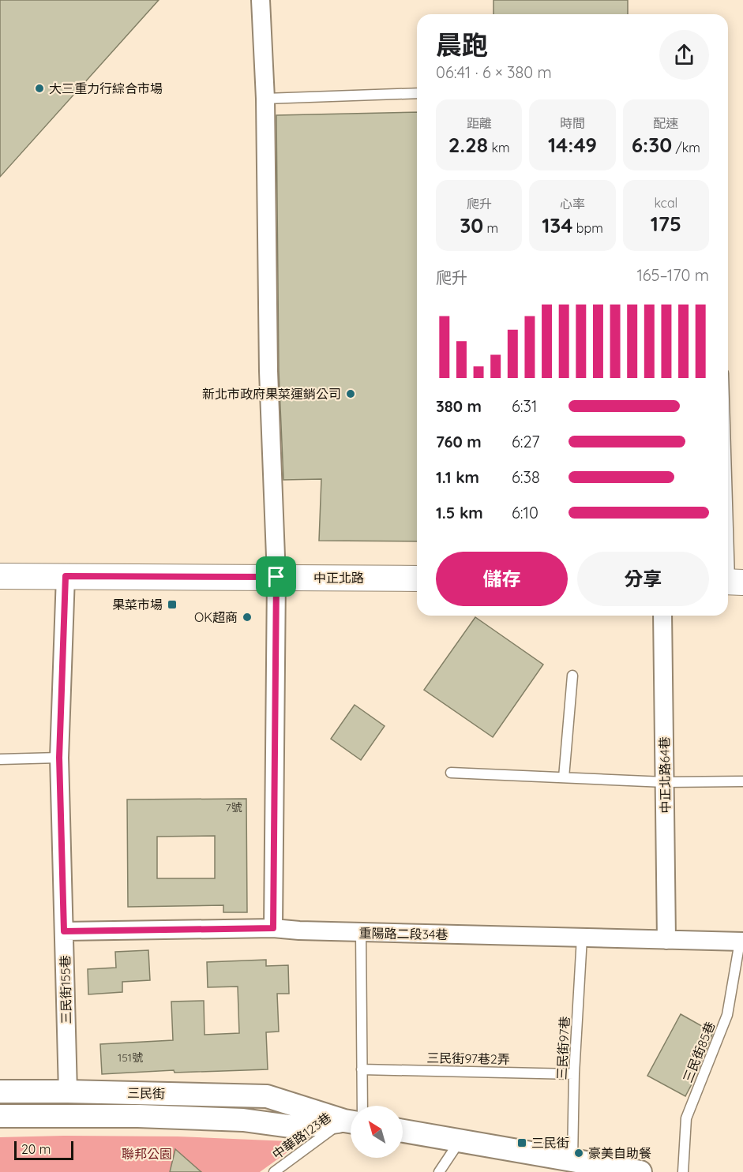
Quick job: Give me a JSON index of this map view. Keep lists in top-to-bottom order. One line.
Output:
{"streets":{"main road":["中正北路"],"street":["中正北路64巷","重陽路二段34巷","三民街155巷","三民街"],"lane":["三民街97巷","三民街85巷","三民街97巷2弄","中華路123巷"]},"crossings":[["中正北路","三民街155巷"],["中正北路64巷","重陽路二段34巷"],["重陽路二段34巷","三民街155巷"],["重陽路二段34巷","三民街97巷"],["重陽路二段34巷","三民街85巷"],["三民街155巷","三民街"],["三民街97巷","三民街97巷2弄"]],"parks":["聯邦公園"],"places":{"other":["大三重力行綜合市場","新北市政府果菜運銷公司","OK超商","豪美自助餐"],"transit":["果菜市場","三民街"]},"house_numbers":["7號","151號"],"scale_bar":"20 m","north":"top left","page":{"heading":["晨跑","06:41 · 6 × 380 m"],"stats":[["距離","2.28 km"],["時間","14:49"],["配速","6:30 /km"],["爬升","30 m"],["心率","134 bpm"],["kcal","175"]],"chart":["爬升","165–170 m"],"list":[{"name":"380 m","note":"6:31"},{"name":"760 m","note":"6:27"},{"name":"1.1 km","note":"6:38"},{"name":"1.5 km","note":"6:10"}],"buttons":["儲存","分享"],"scale":"20 m"}}
